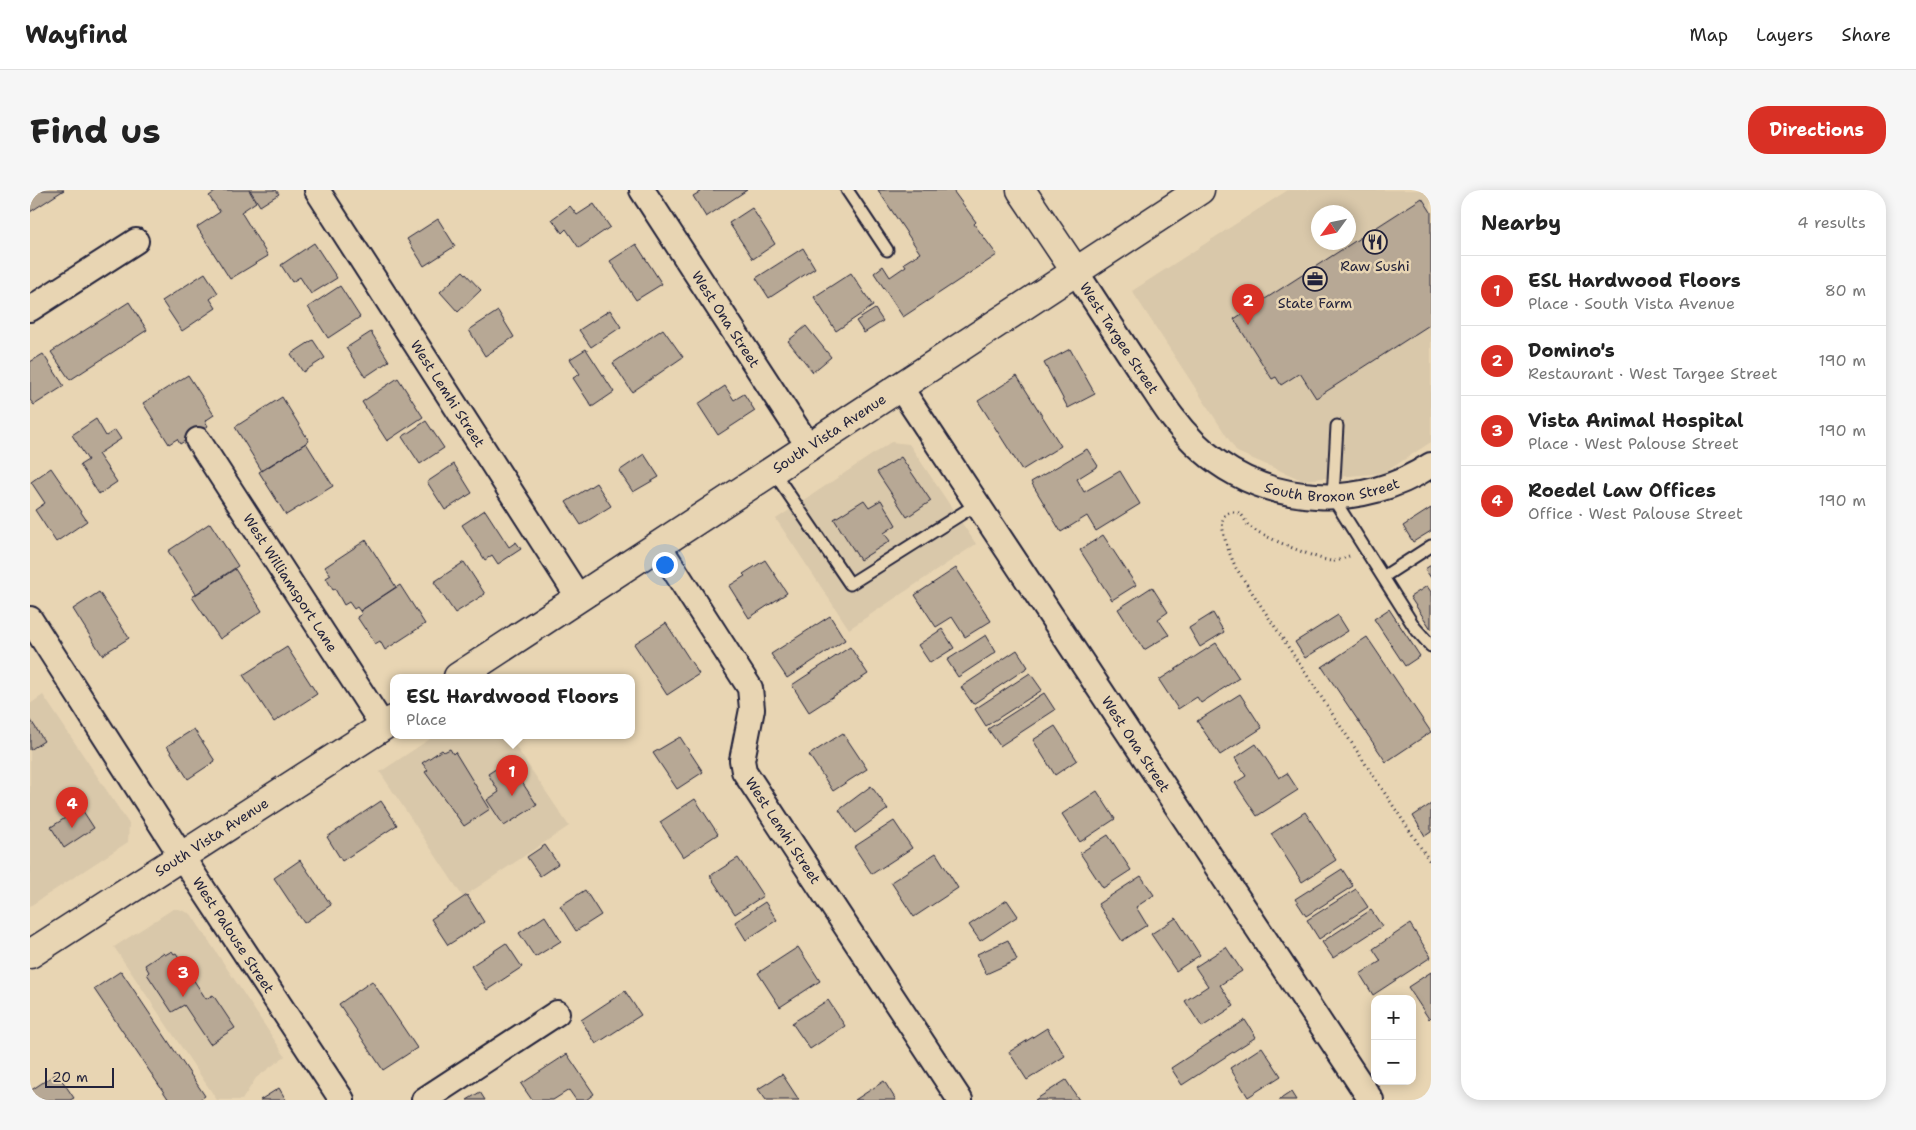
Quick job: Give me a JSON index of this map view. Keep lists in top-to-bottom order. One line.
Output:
{"streets":{"main road":["West Targee Street","South Vista Avenue"],"street":["West Ona Street","West Lemhi Street","South Broxon Street","West Williamsport Lane","West Palouse Street"]},"crossings":[["West Ona Street","South Vista Avenue"],["West Targee Street","South Vista Avenue"],["West Targee Street","South Broxon Street"],["West Lemhi Street","South Vista Avenue"],["South Vista Avenue","West Williamsport Lane"],["South Vista Avenue","West Palouse Street"]],"places":{"restaurant":["Raw Sushi"],"office":["State Farm"]},"scale_bar":"20 m","north":"bottom left","page":{"header":"Wayfind","nav":["Map","Layers","Share"],"buttons":"Directions","title":"Find us","heading":["Nearby","4 results"],"list":[{"mark":"1","name":"ESL Hardwood Floors","note":"Place · South Vista Avenue","value":"80 m"},{"mark":"2","name":"Domino's","note":"Restaurant · West Targee Street","value":"190 m"},{"mark":"3","name":"Vista Animal Hospital","note":"Place · West Palouse Street","value":"190 m"},{"mark":"4","name":"Roedel Law Offices","note":"Office · West Palouse Street","value":"190 m"}],"pins":["2","1","4","3"],"popup":["ESL Hardwood Floors","Place"],"map_buttons":["+","−"],"scale":"20 m"}}
